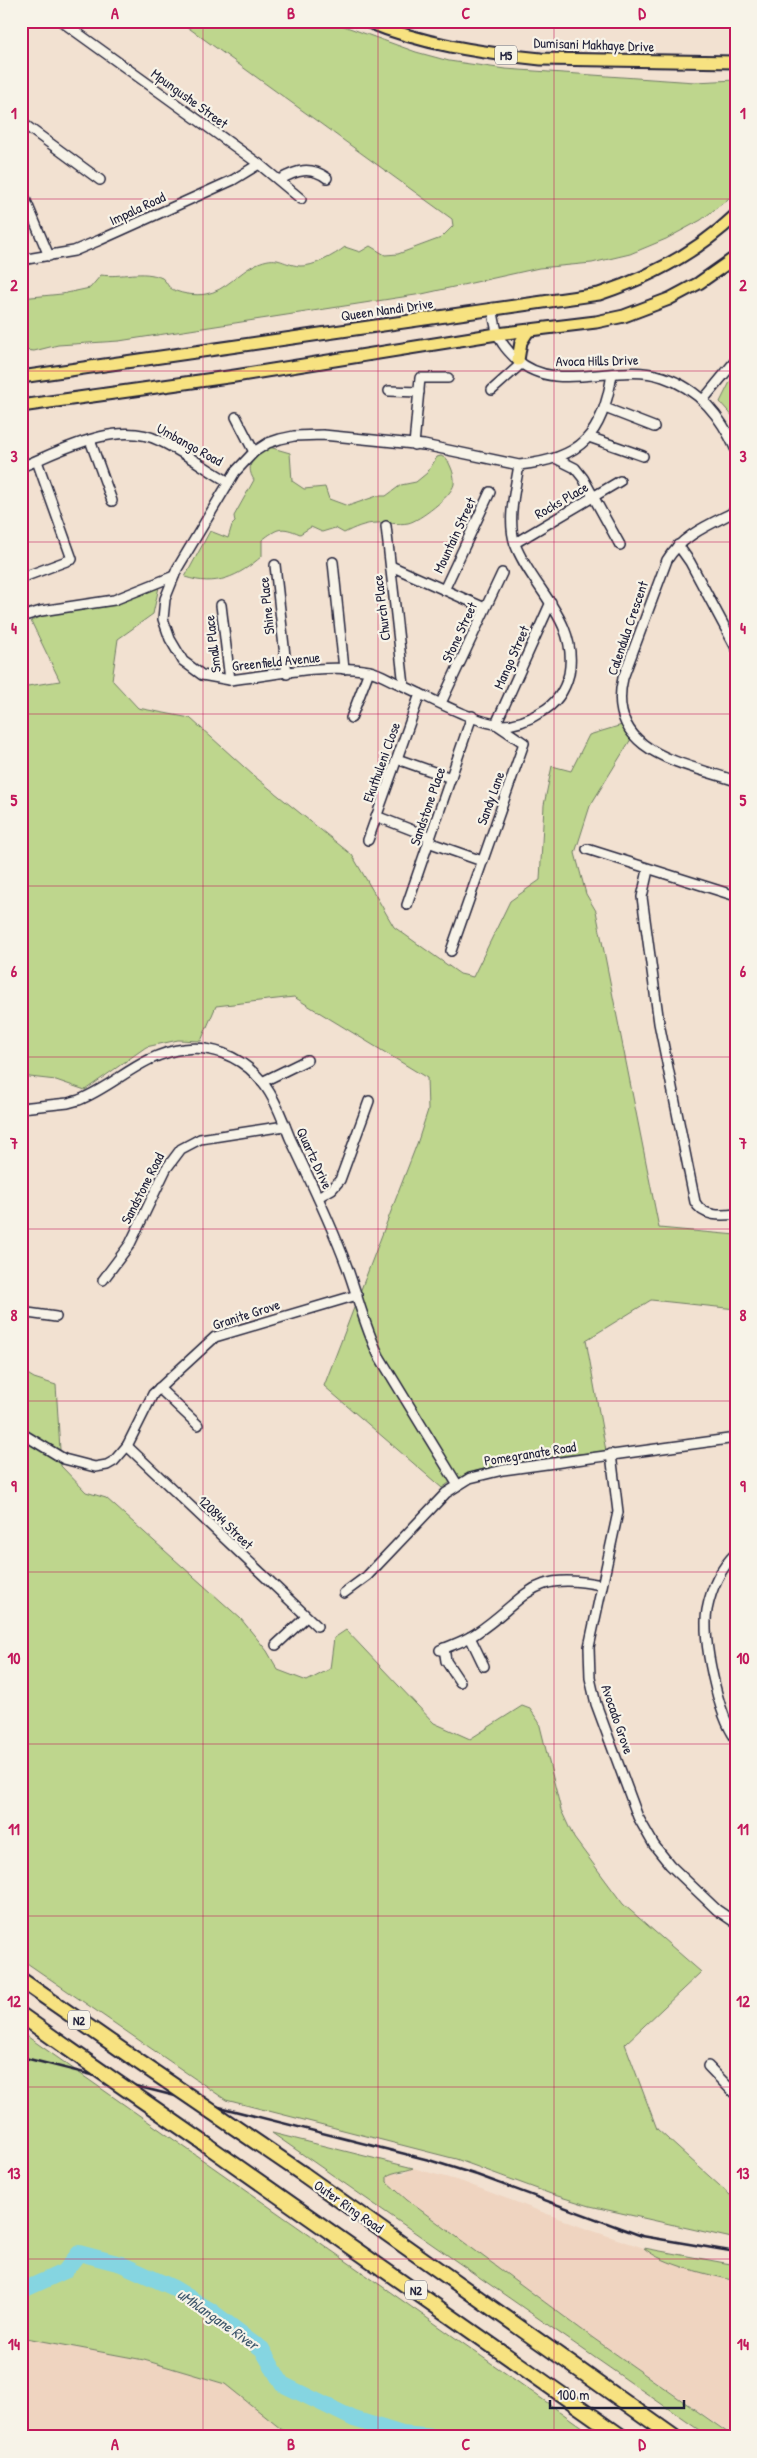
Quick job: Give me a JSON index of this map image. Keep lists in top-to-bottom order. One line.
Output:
{"streets":{"highway":["N2","Outer Ring Road"],"main road":["Dumisani Makhaye Drive","M5","Queen Nandi Drive"],"street":["Mpungushe Street","Impala Road","Avoca Hills Drive","Umbango Road","Rocks Place","Mountain Street","Shine Place","Church Place","Calendula Crescent","Stone Street","Small Place","Mango Street","Greenfield Avenue","Ekuthuleni Close","Sandy Lane","Sandstone Place","Quartz Drive","Sandstone Road","Granite Grove","Pomegranate Road","120844 Street","Avocado Grove"]},"crossings":[["Mpungushe Street","Impala Road"],["Queen Nandi Drive","Avoca Hills Drive"],["Avoca Hills Drive","Greenfield Avenue"],["Umbango Road","Greenfield Avenue"],["Rocks Place","Greenfield Avenue"],["Shine Place","Greenfield Avenue"],["Church Place","Greenfield Avenue"],["Stone Street","Greenfield Avenue"],["Small Place","Greenfield Avenue"],["Mango Street","Greenfield Avenue"],["Mango Street","Sandy Lane"],["Greenfield Avenue","Ekuthuleni Close"],["Greenfield Avenue","Sandy Lane"],["Greenfield Avenue","Sandstone Place"],["Quartz Drive","Sandstone Road"],["Quartz Drive","Granite Grove"],["Quartz Drive","Pomegranate Road"],["Granite Grove","120844 Street"],["Pomegranate Road","Avocado Grove"]],"water":["uMhlangane River"],"scale_bar":"100 m","grid":{"columns":["A","B","C","D"],"rows":["1","2","3","4","5","6","7","8","9","10","11","12","13","14"]}}
